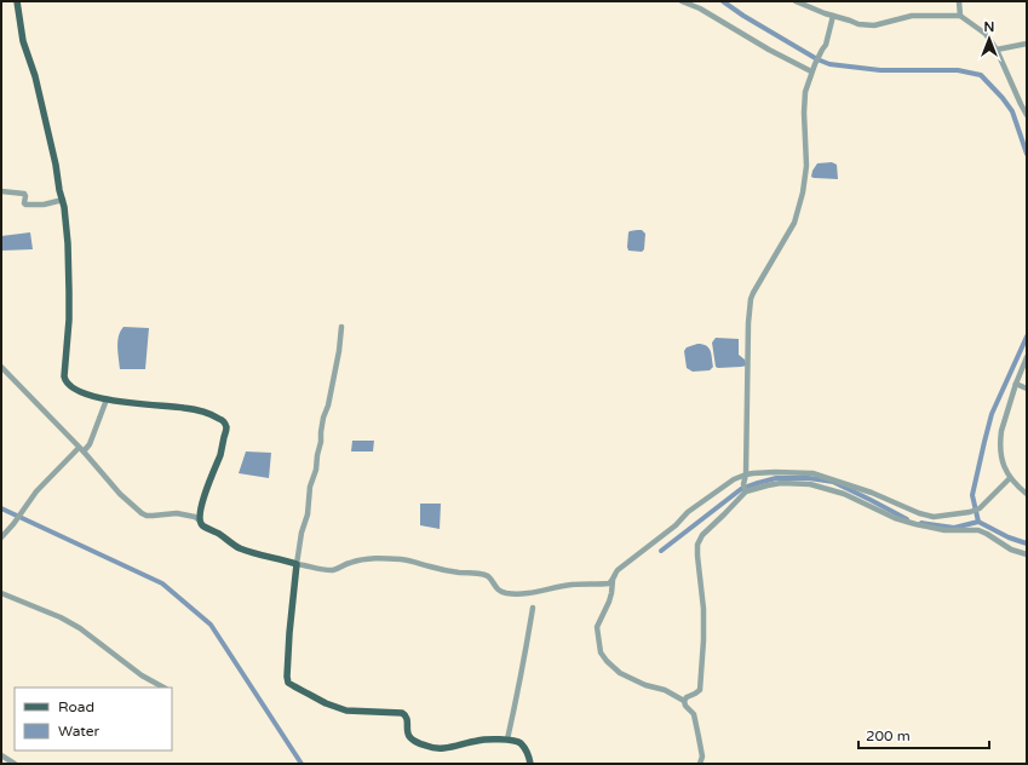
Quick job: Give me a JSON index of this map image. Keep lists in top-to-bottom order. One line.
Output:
{"legend":["Road","Water"],"scale_bar":"200 m","north":"top"}
